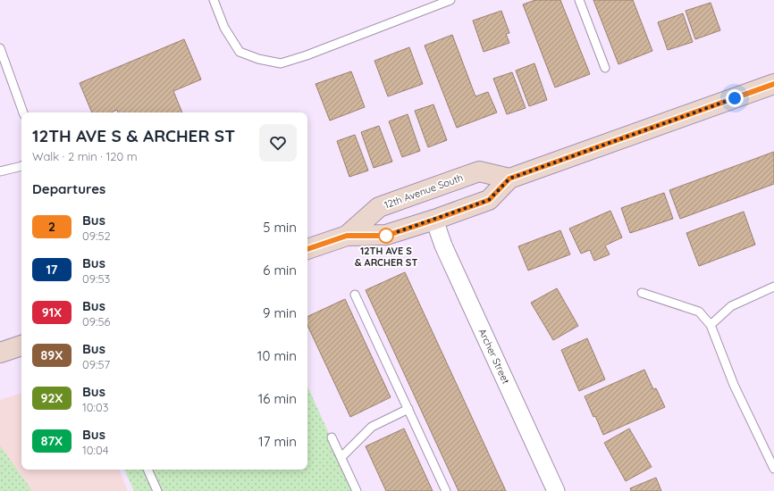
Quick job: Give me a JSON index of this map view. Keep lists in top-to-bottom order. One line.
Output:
{"streets":{"main road":["12th Avenue South"],"street":["Archer Street"]},"crossings":[["12th Avenue South","Archer Street"]],"places":["12TH AVE S & ARCHER ST"],"lines":["bus line 2"],"page":{"heading":[["12TH AVE S & ARCHER ST","Walk · 2 min · 120 m"],"Departures"],"list":[{"mark":"2","name":"Bus","note":"09:52","value":"5 min"},{"mark":"17","name":"Bus","note":"09:53","value":"6 min"},{"mark":"91X","name":"Bus","note":"09:56","value":"9 min"},{"mark":"89X","name":"Bus","note":"09:57","value":"10 min"},{"mark":"92X","name":"Bus","note":"10:03","value":"16 min"},{"mark":"87X","name":"Bus","note":"10:04","value":"17 min"}]}}
